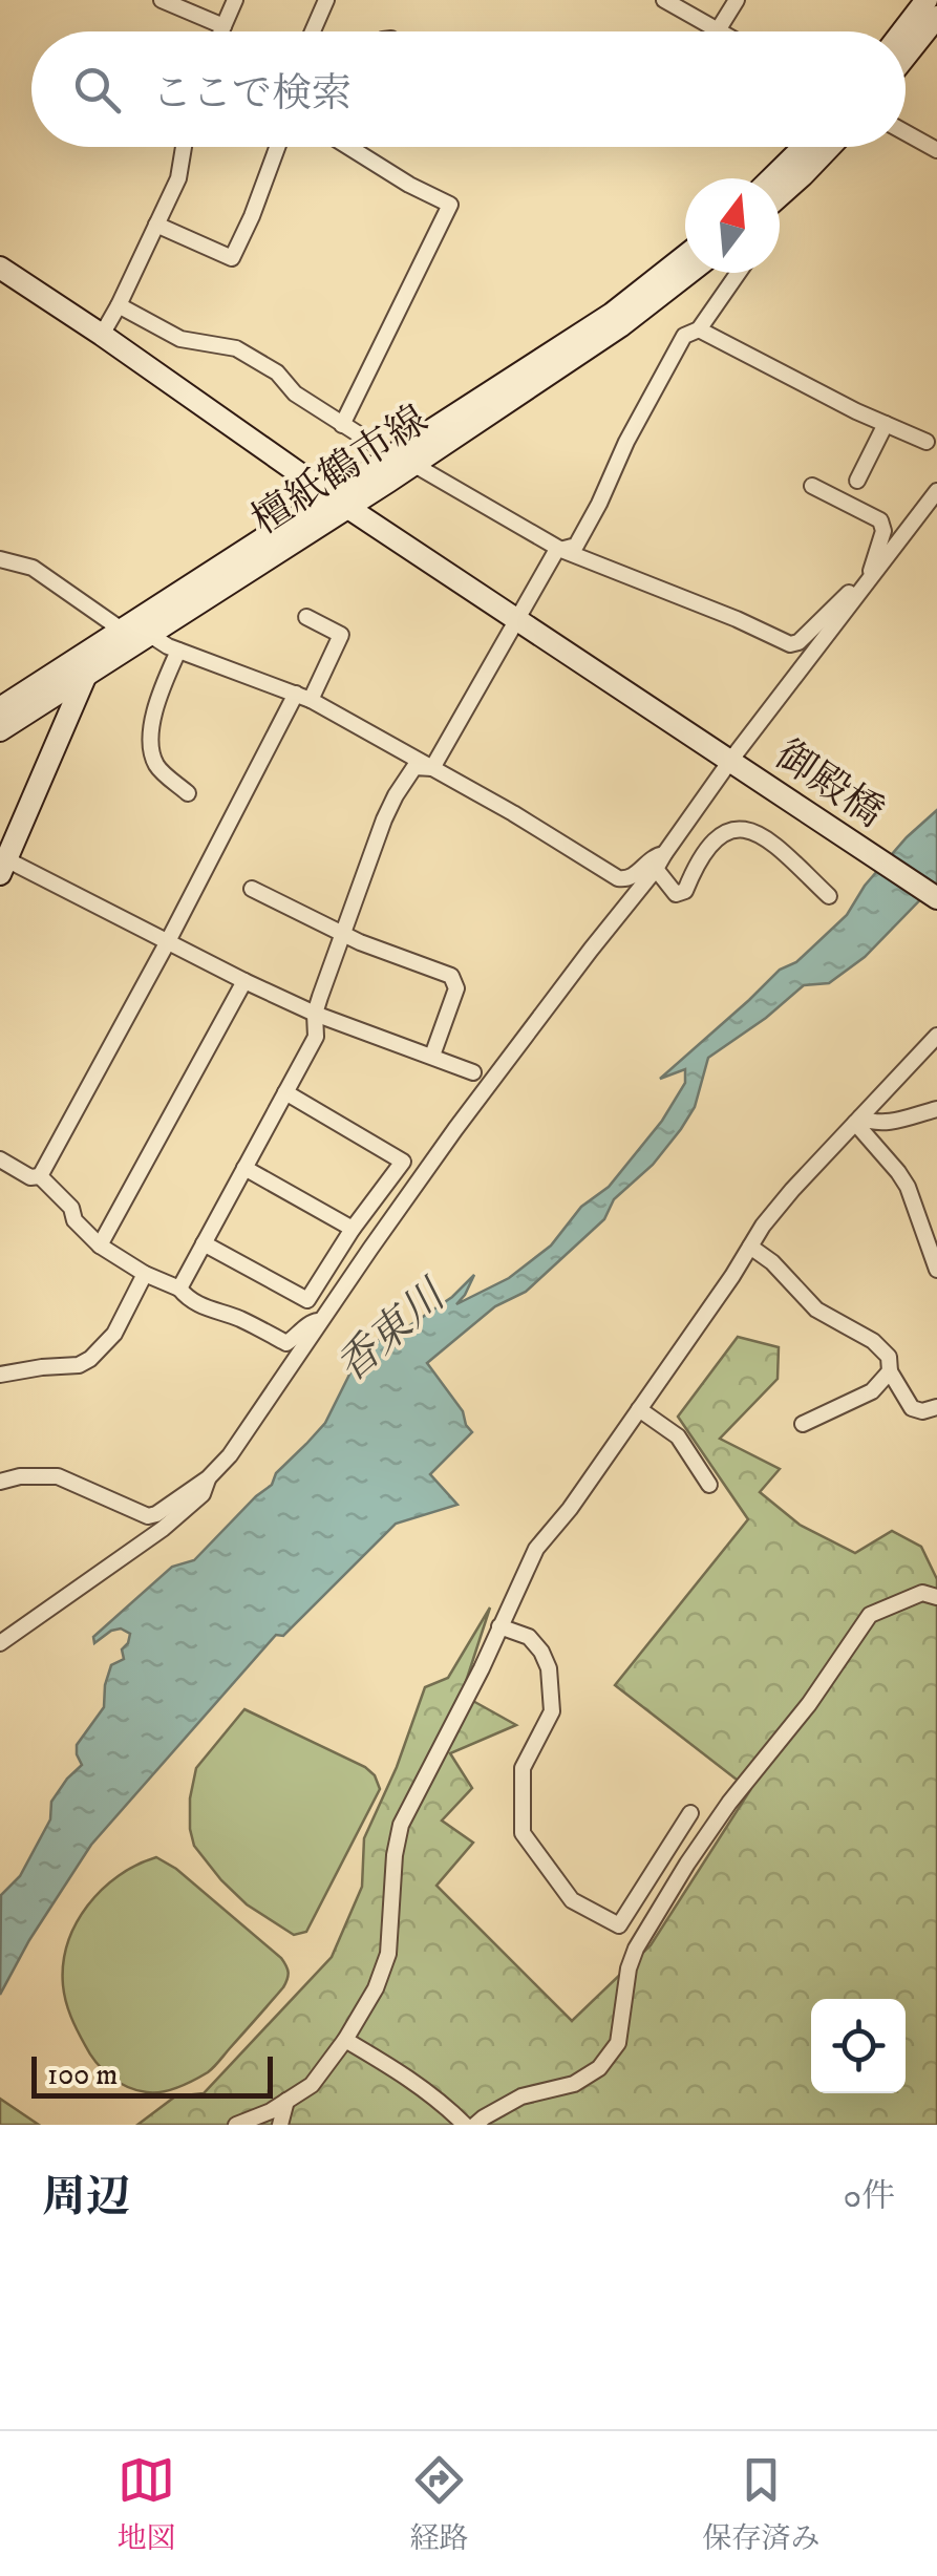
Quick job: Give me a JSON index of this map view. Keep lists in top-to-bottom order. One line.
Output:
{"streets":{"main road":["檀紙鶴市線","御殿橋"]},"crossings":[["檀紙鶴市線","御殿橋"]],"water":["香東川"],"scale_bar":"100 m","north":"top","page":{"search":"ここで検索","scale":"100 m","heading":["周辺","0件"],"nav":["地図","経路","保存済み"]}}
